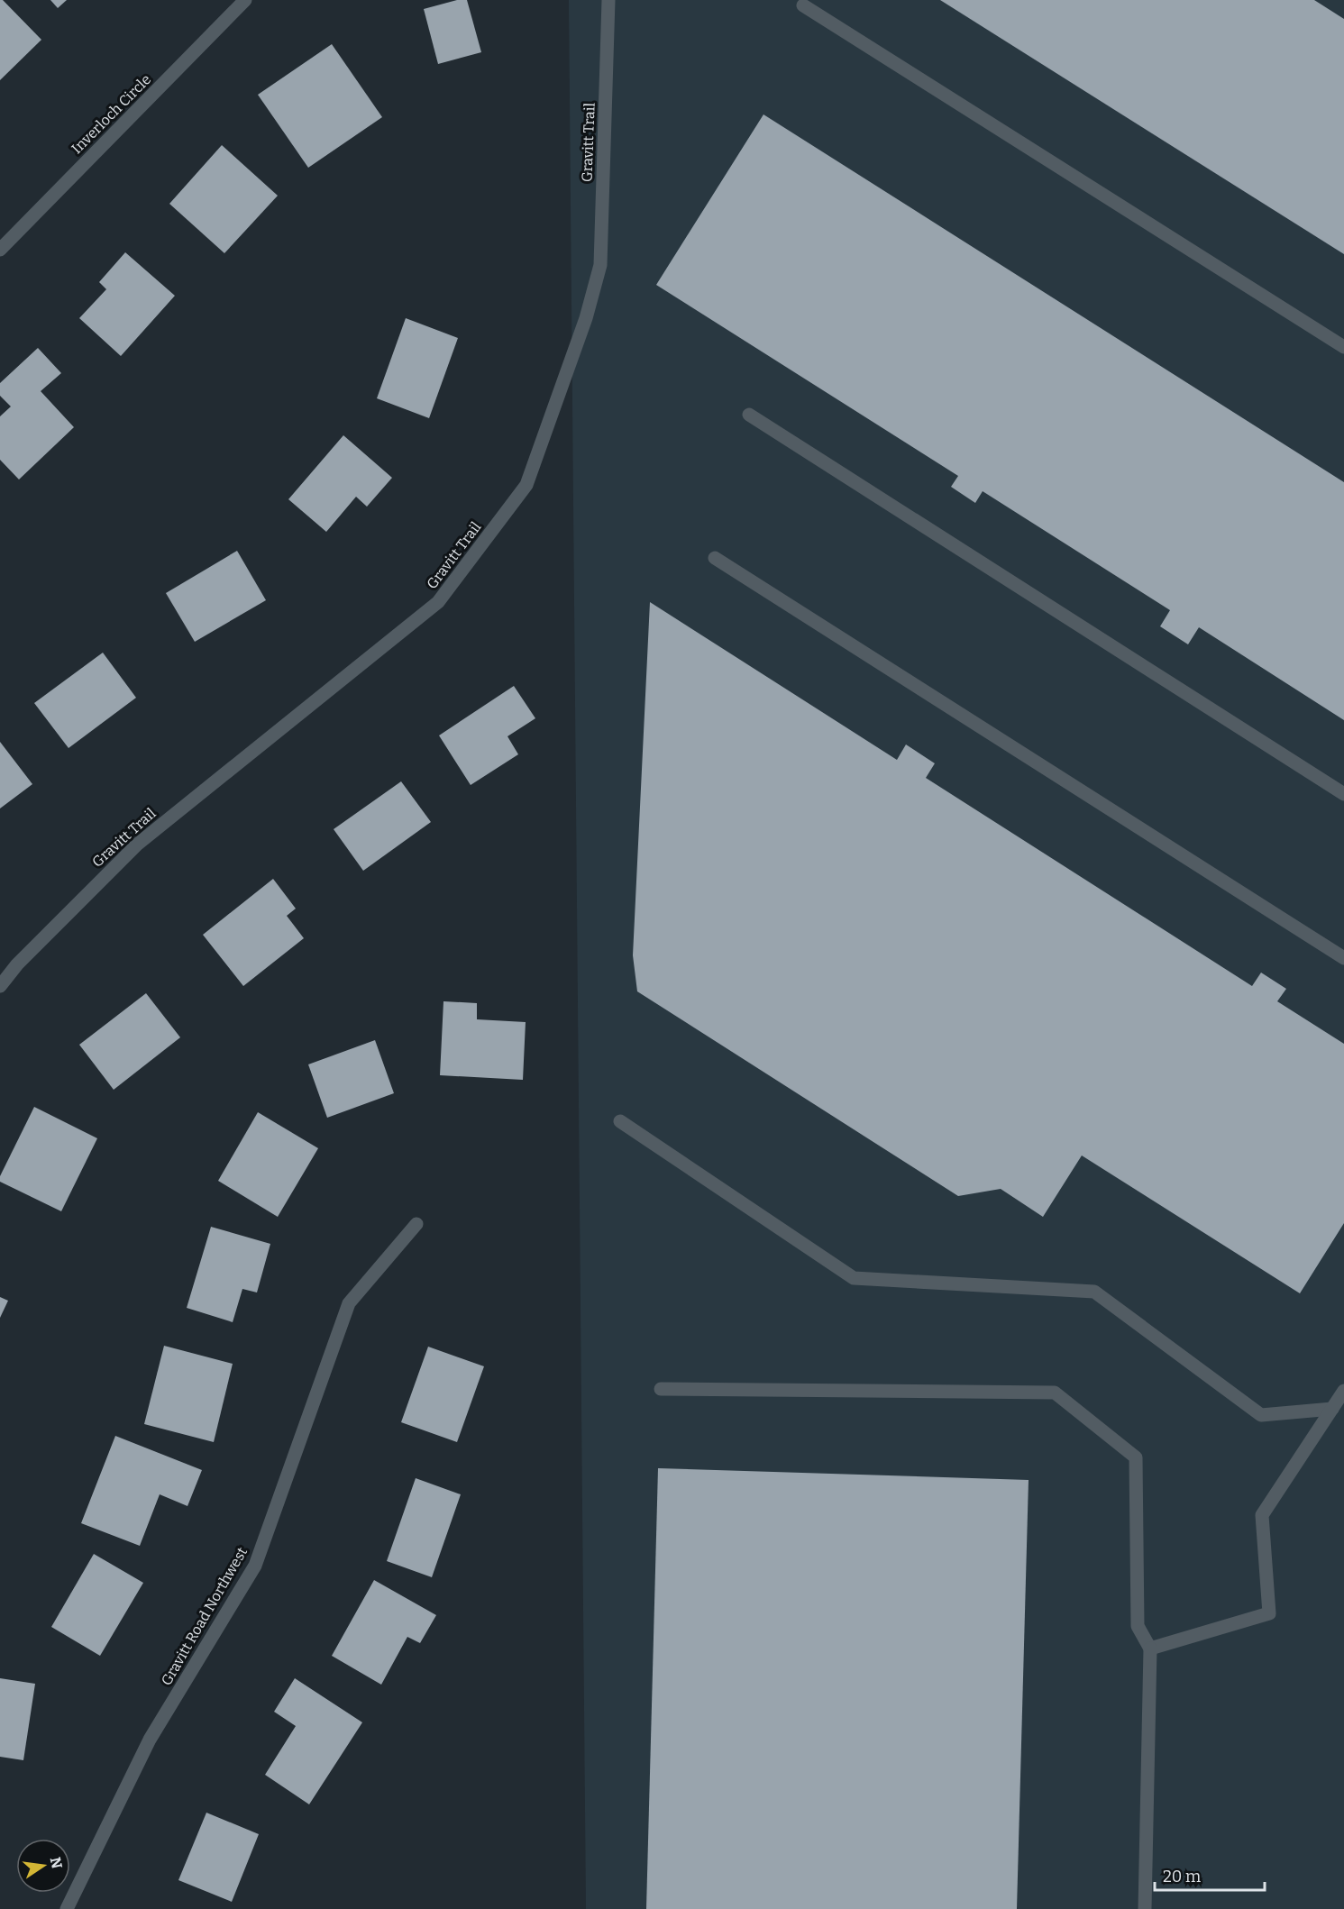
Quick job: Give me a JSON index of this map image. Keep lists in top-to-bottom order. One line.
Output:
{"streets":{"street":["Inverloch Circle","Gravitt Trail","Gravitt Road Northwest"]},"scale_bar":"20 m","north":"right"}
